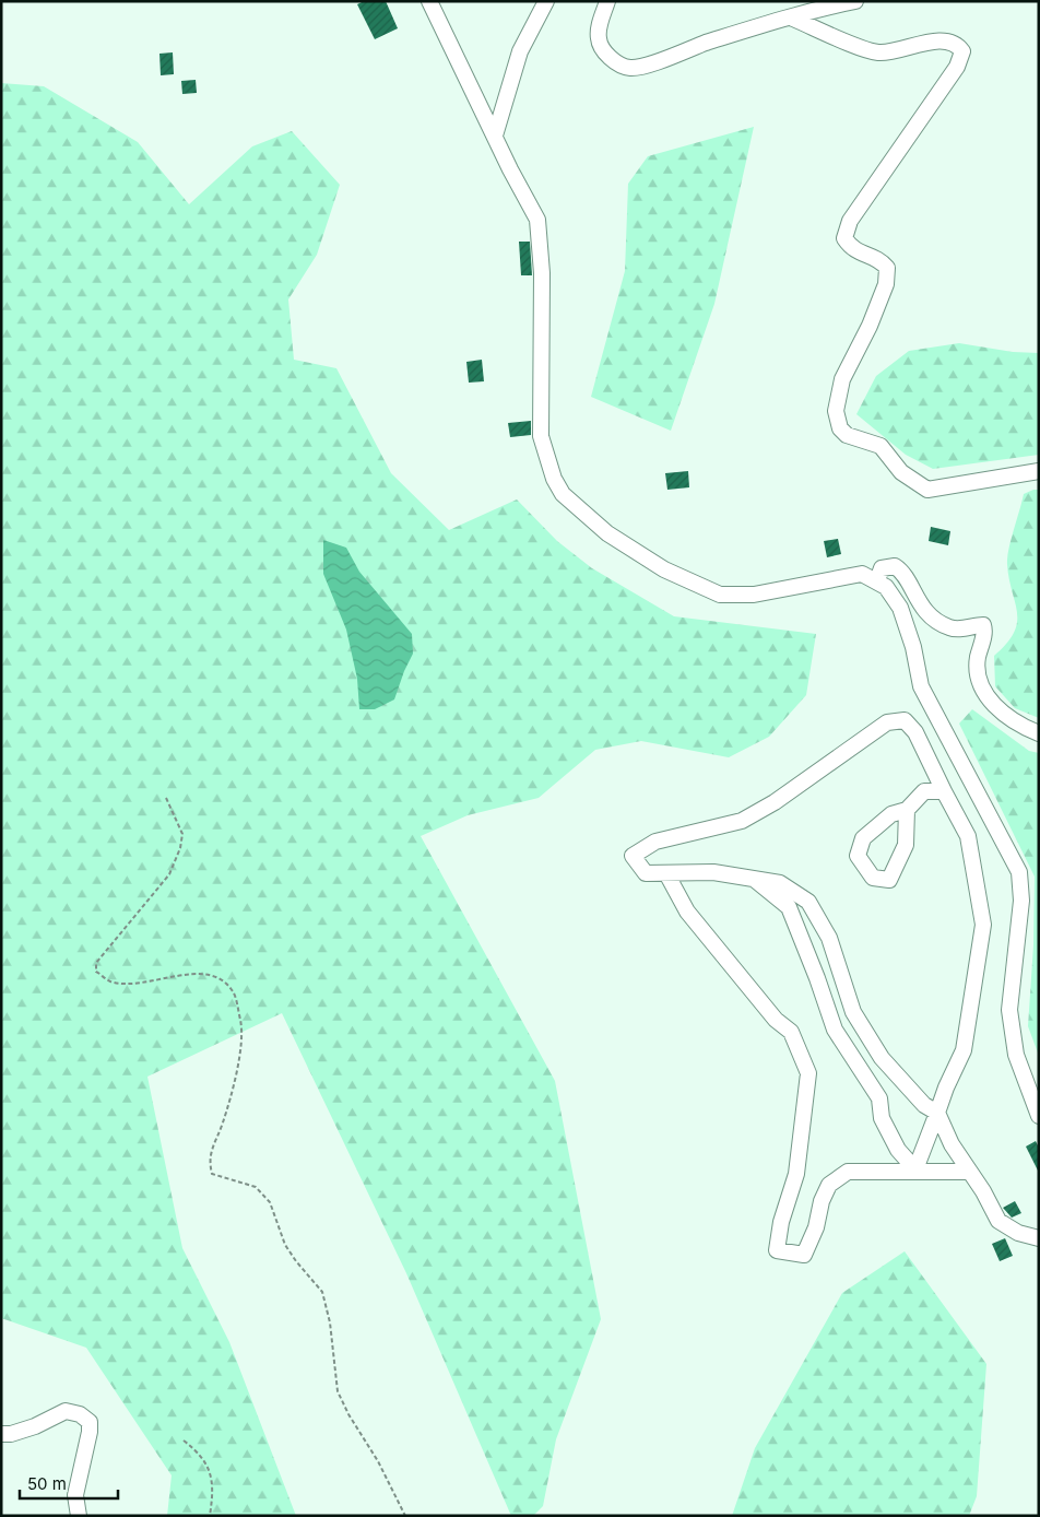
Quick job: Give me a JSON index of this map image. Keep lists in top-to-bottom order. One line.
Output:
{"scale_bar":"50 m"}
